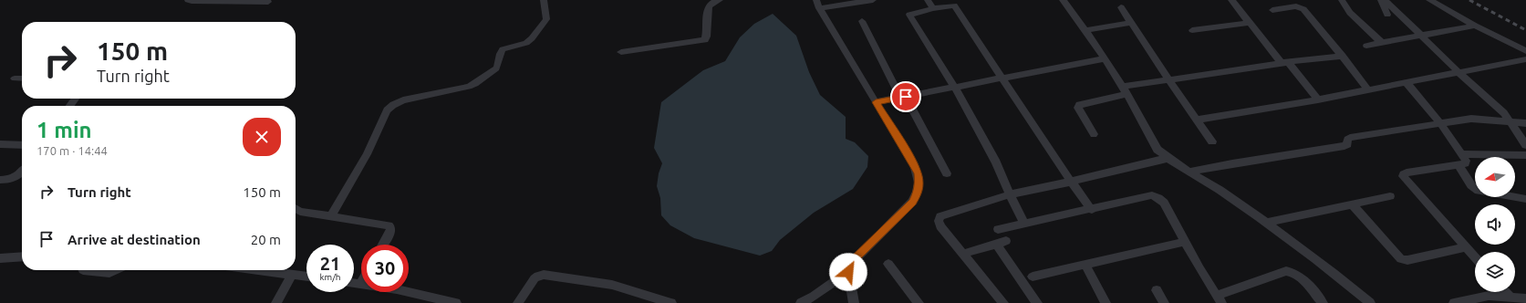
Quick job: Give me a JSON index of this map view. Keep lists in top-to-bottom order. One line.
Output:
{"north":"left","page":{"turn":["150 m","Turn right"],"heading":["1 min","170 m · 14:44"],"list":[{"name":"Turn right","value":"150 m"},{"name":"Arrive at destination","value":"20 m"}],"speed":"21 km/h","limit":"30"}}
